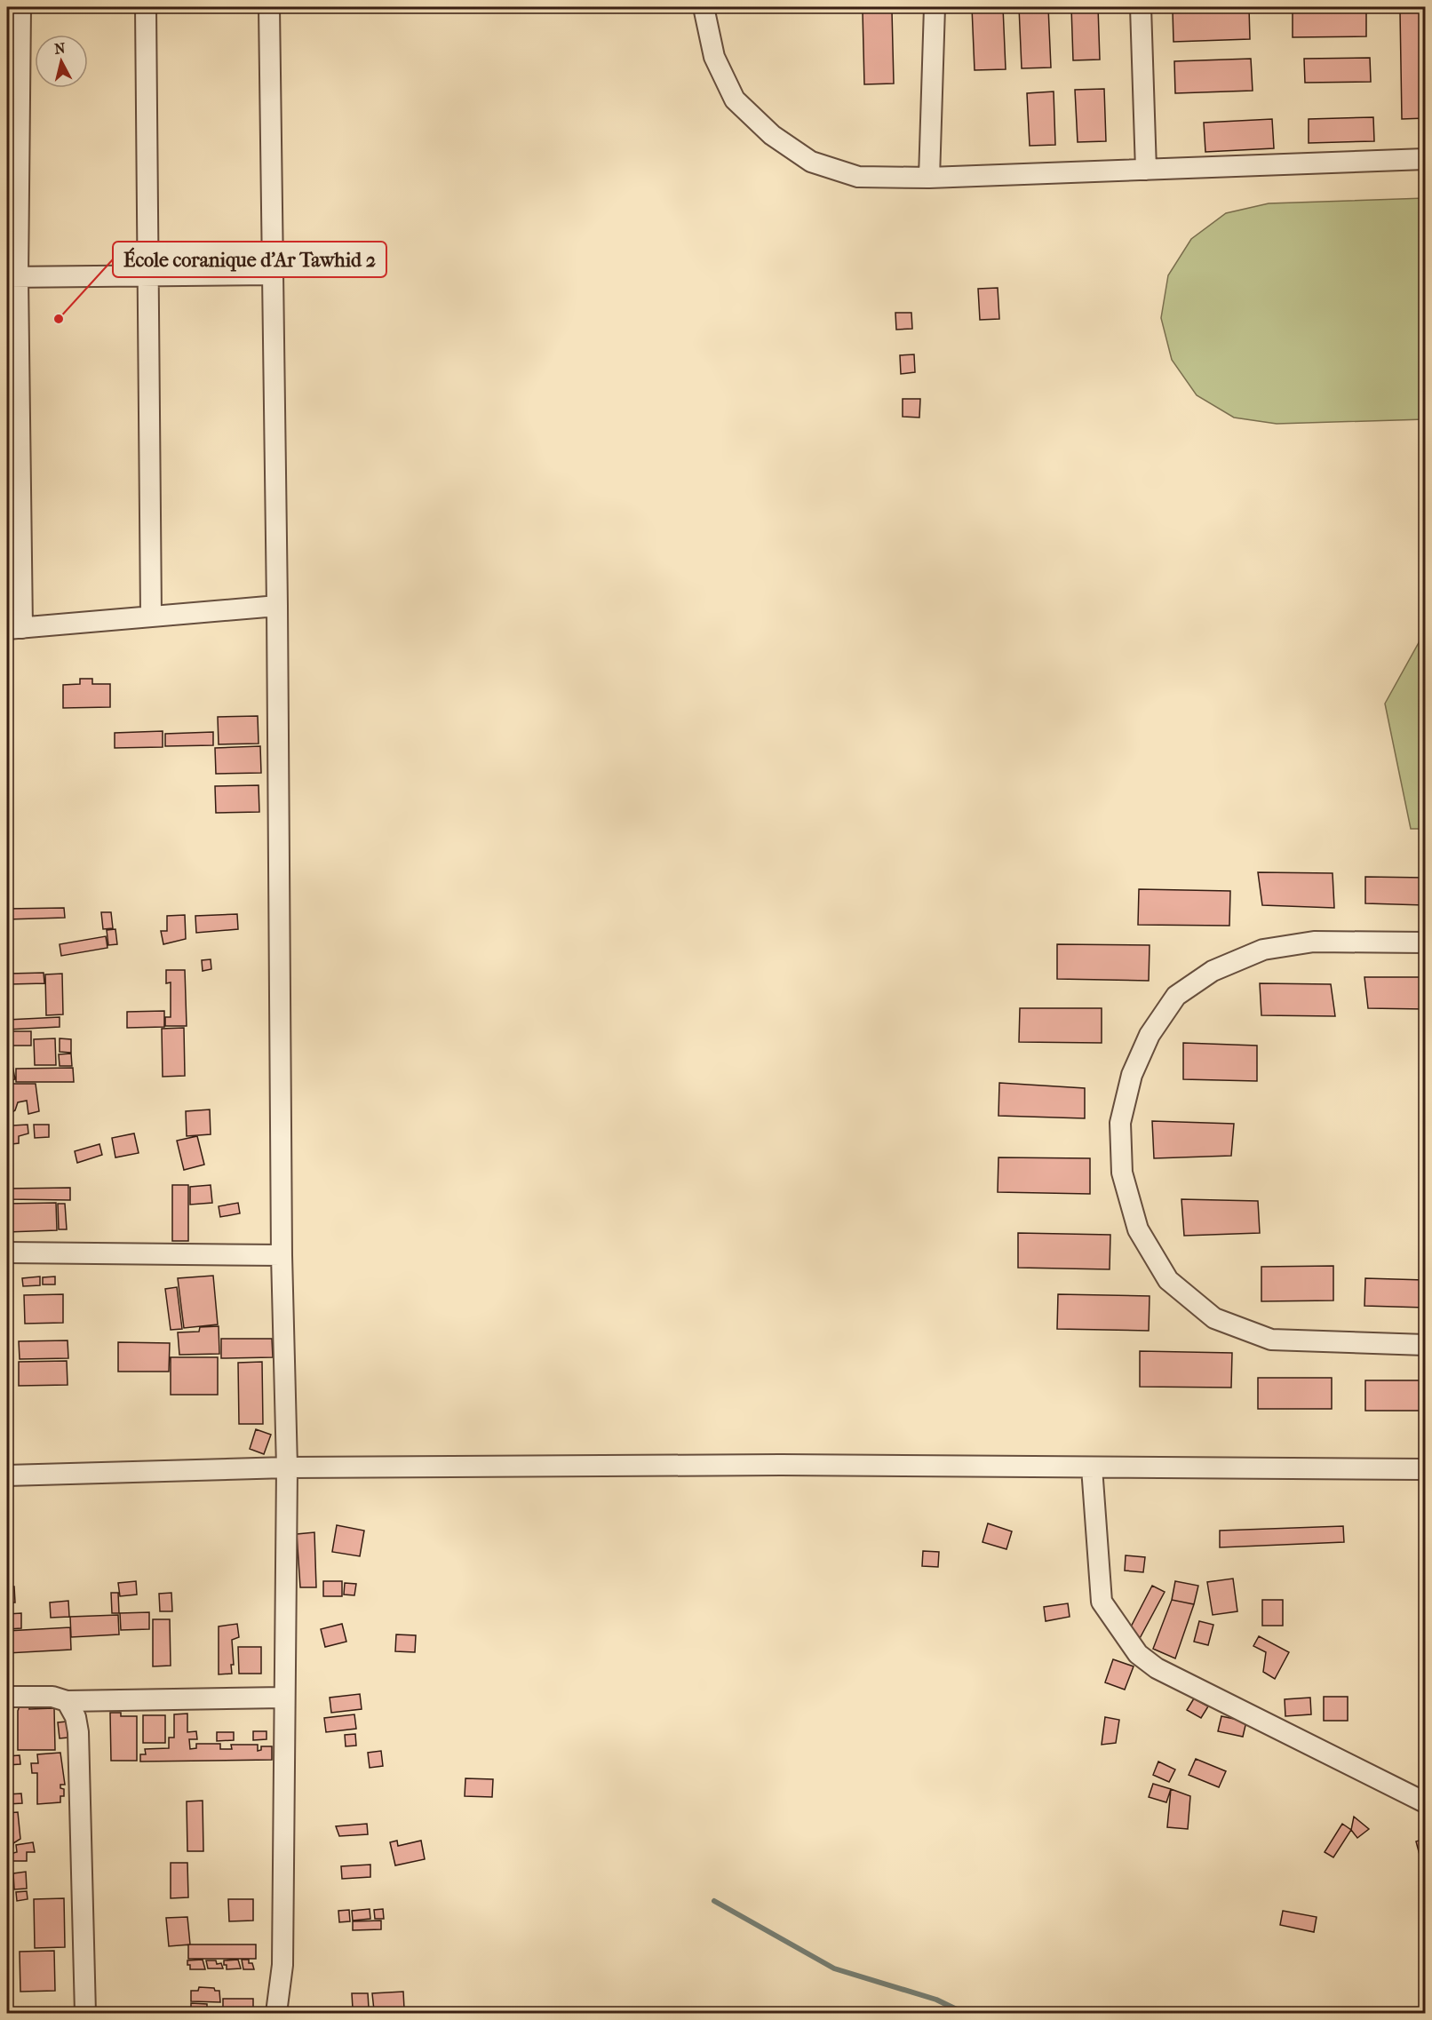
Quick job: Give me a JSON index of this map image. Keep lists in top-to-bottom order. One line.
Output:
{"places":["École coranique d'Ar Tawhid 2"],"north":"top"}
